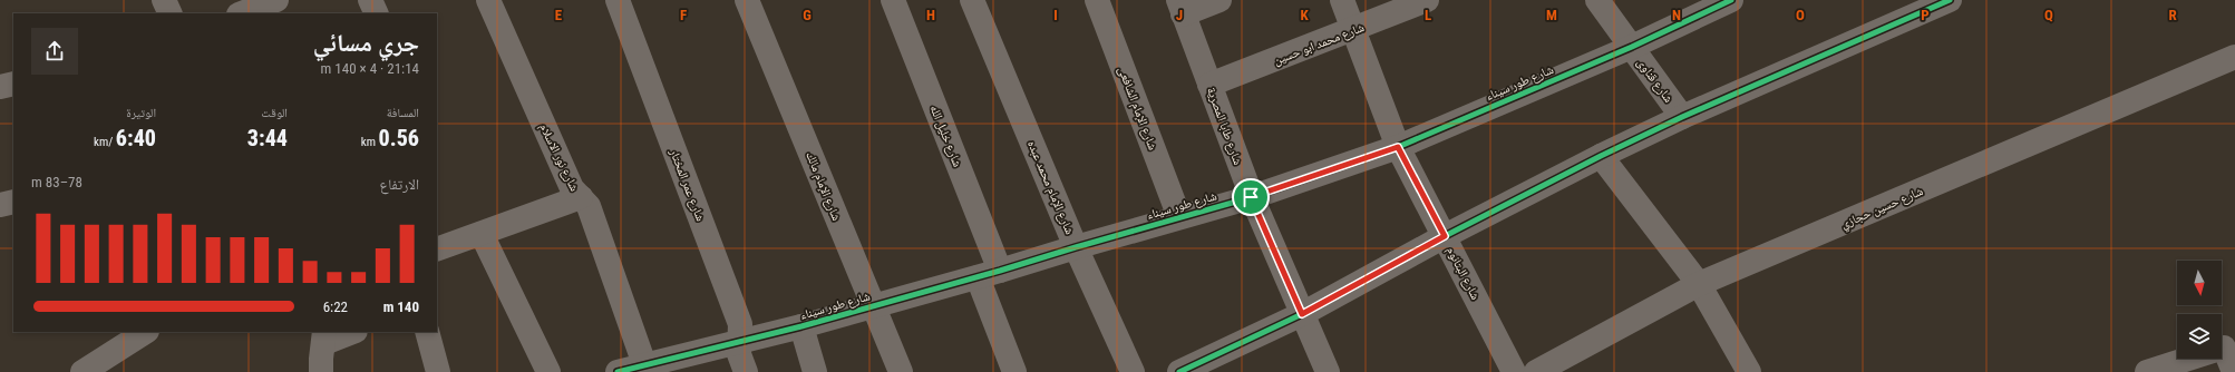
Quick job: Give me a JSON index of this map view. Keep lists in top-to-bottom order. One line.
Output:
{"streets":{"street":["شارع محمد ابو حسين","شارع قناوى","شارع طور سيناء","شارع الإمام الشافعى","شارع طابا المصرية","شارع خليل الله","شارع نور الاسلام","شارع عمر المختار","شارع الإمام مالك","شارع الإمام محمد عبده","شارع حسين حجازي","شارع البتانوم"]},"crossings":[["شارع محمد ابو حسين","شارع طابا المصرية"],["شارع محمد ابو حسين","شارع البتانوم"],["شارع قناوى","شارع طور سيناء"],["شارع طور سيناء","شارع الإمام الشافعى"],["شارع طور سيناء","شارع طابا المصرية"],["شارع طور سيناء","شارع خليل الله"],["شارع طور سيناء","شارع نور الاسلام"],["شارع طور سيناء","شارع عمر المختار"],["شارع طور سيناء","شارع الإمام مالك"],["شارع طور سيناء","شارع الإمام محمد عبده"],["شارع طور سيناء","شارع البتانوم"]],"north":"bottom","page":{"heading":["جري مسائي","21:14 · 4 × 140 m"],"stats":[["المسافة","0.56 km"],["الوقت","3:44"],["الوتيرة","6:40 /km"]],"chart":["الارتفاع","78–83 m"],"list":[{"name":"140 m","note":"6:22"}]},"grid":{"columns":["E","F","G","H","I","J","K","L","M","N","O","P","Q","R"]}}
